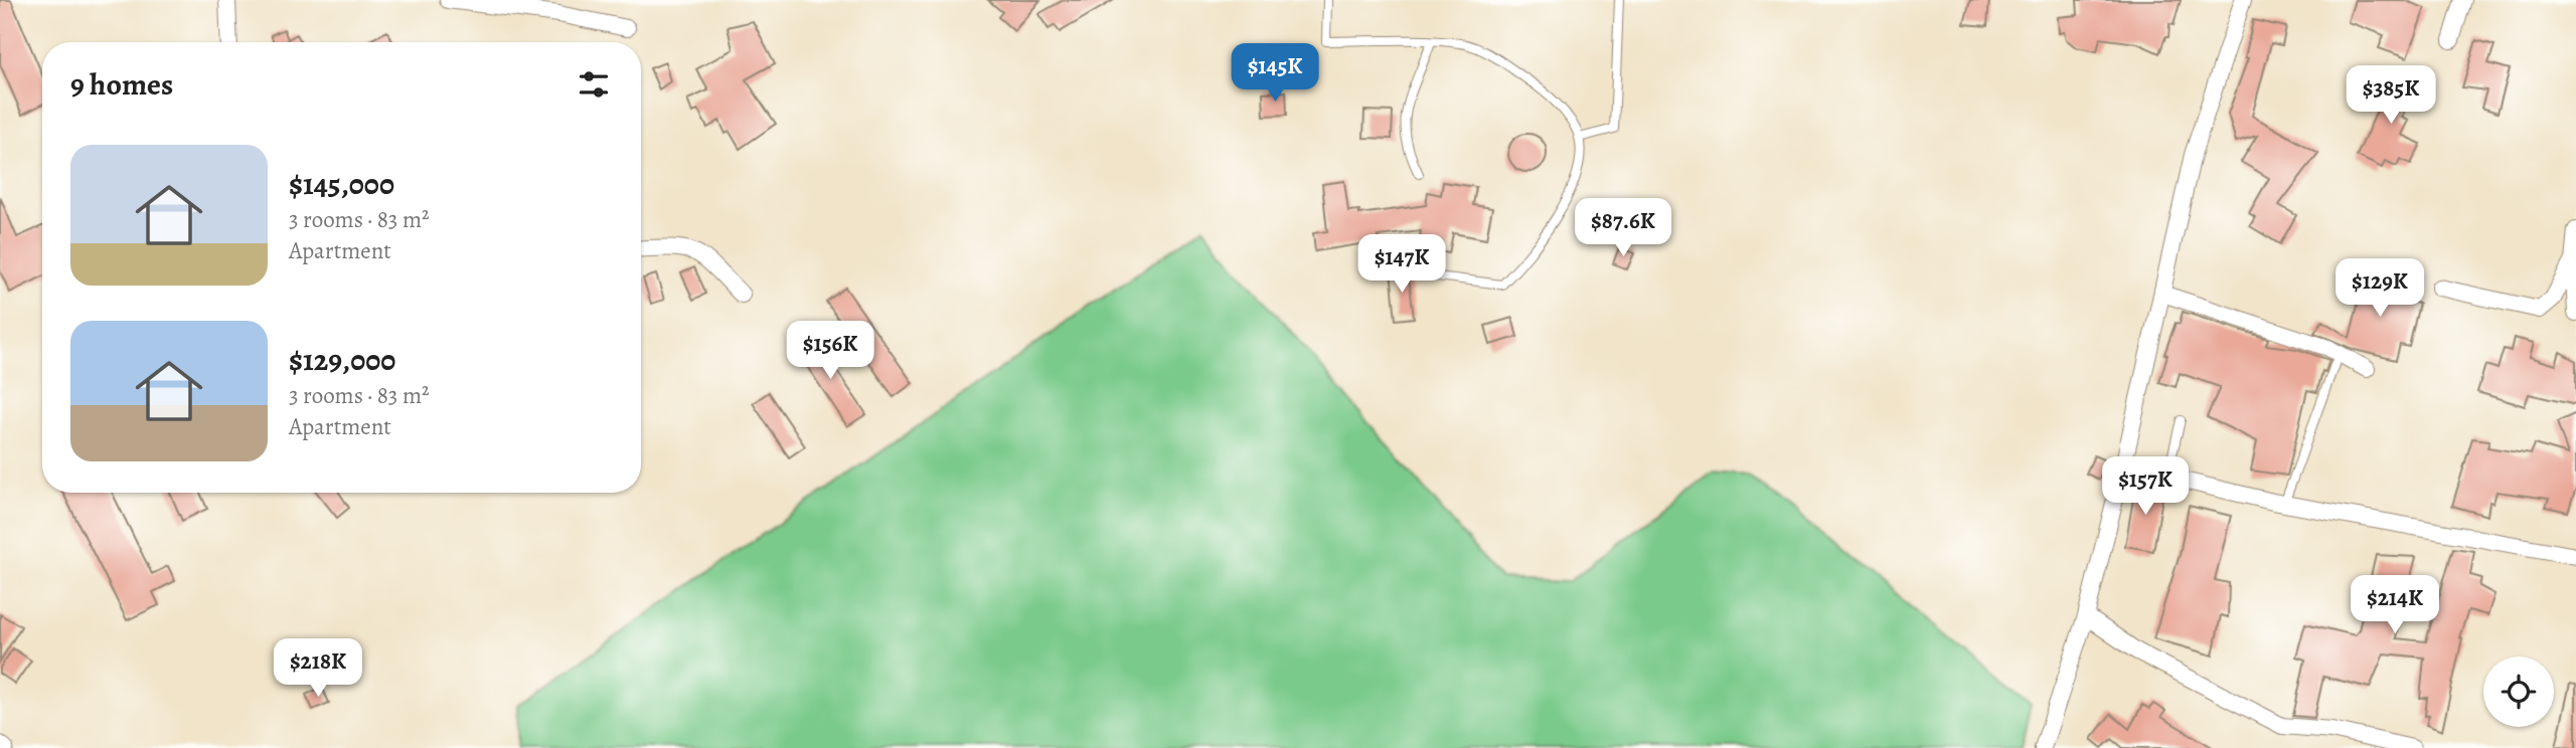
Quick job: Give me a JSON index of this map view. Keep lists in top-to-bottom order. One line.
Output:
{"page":{"heading":"9 homes","price":["$145K","$385K","$87.6K","$147K","$129K","$156K","$157K","$214K","$218K"],"list":[{"name":"$145,000","note":"3 rooms · 83 m² · Apartment"},{"name":"$129,000","note":"3 rooms · 83 m² · Apartment"}]}}
